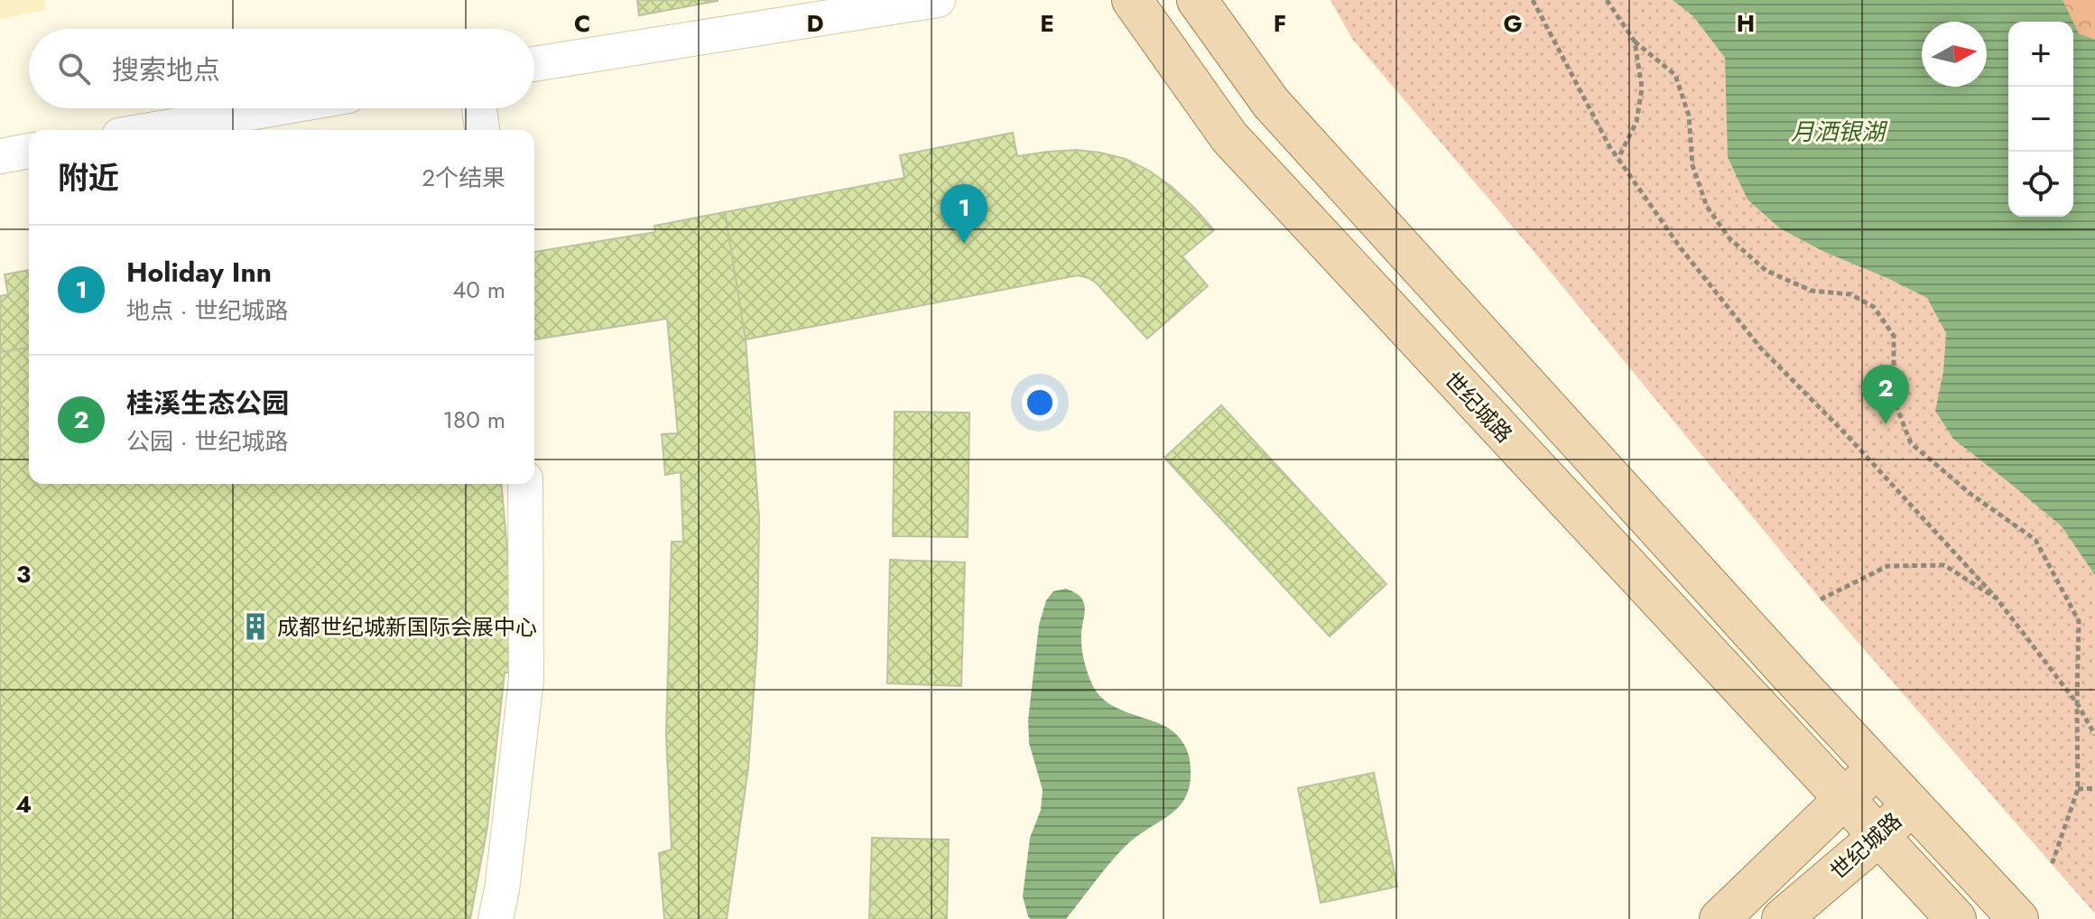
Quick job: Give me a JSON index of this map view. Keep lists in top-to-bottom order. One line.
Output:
{"streets":{"main road":["世纪城路"]},"water":["月洒银湖"],"places":{"building":["成都世纪城新国际会展中心"]},"north":"right","page":{"map_buttons":["+","−"],"search":"搜索地点","heading":["附近","2个结果"],"pins":["1","2"],"list":[{"mark":"1","name":"Holiday Inn","note":"地点 · 世纪城路","value":"40 m"},{"mark":"2","name":"桂溪生态公园","note":"公园 · 世纪城路","value":"180 m"}]},"grid":{"columns":["C","D","E","F","G","H"],"rows":["3","4"]}}
